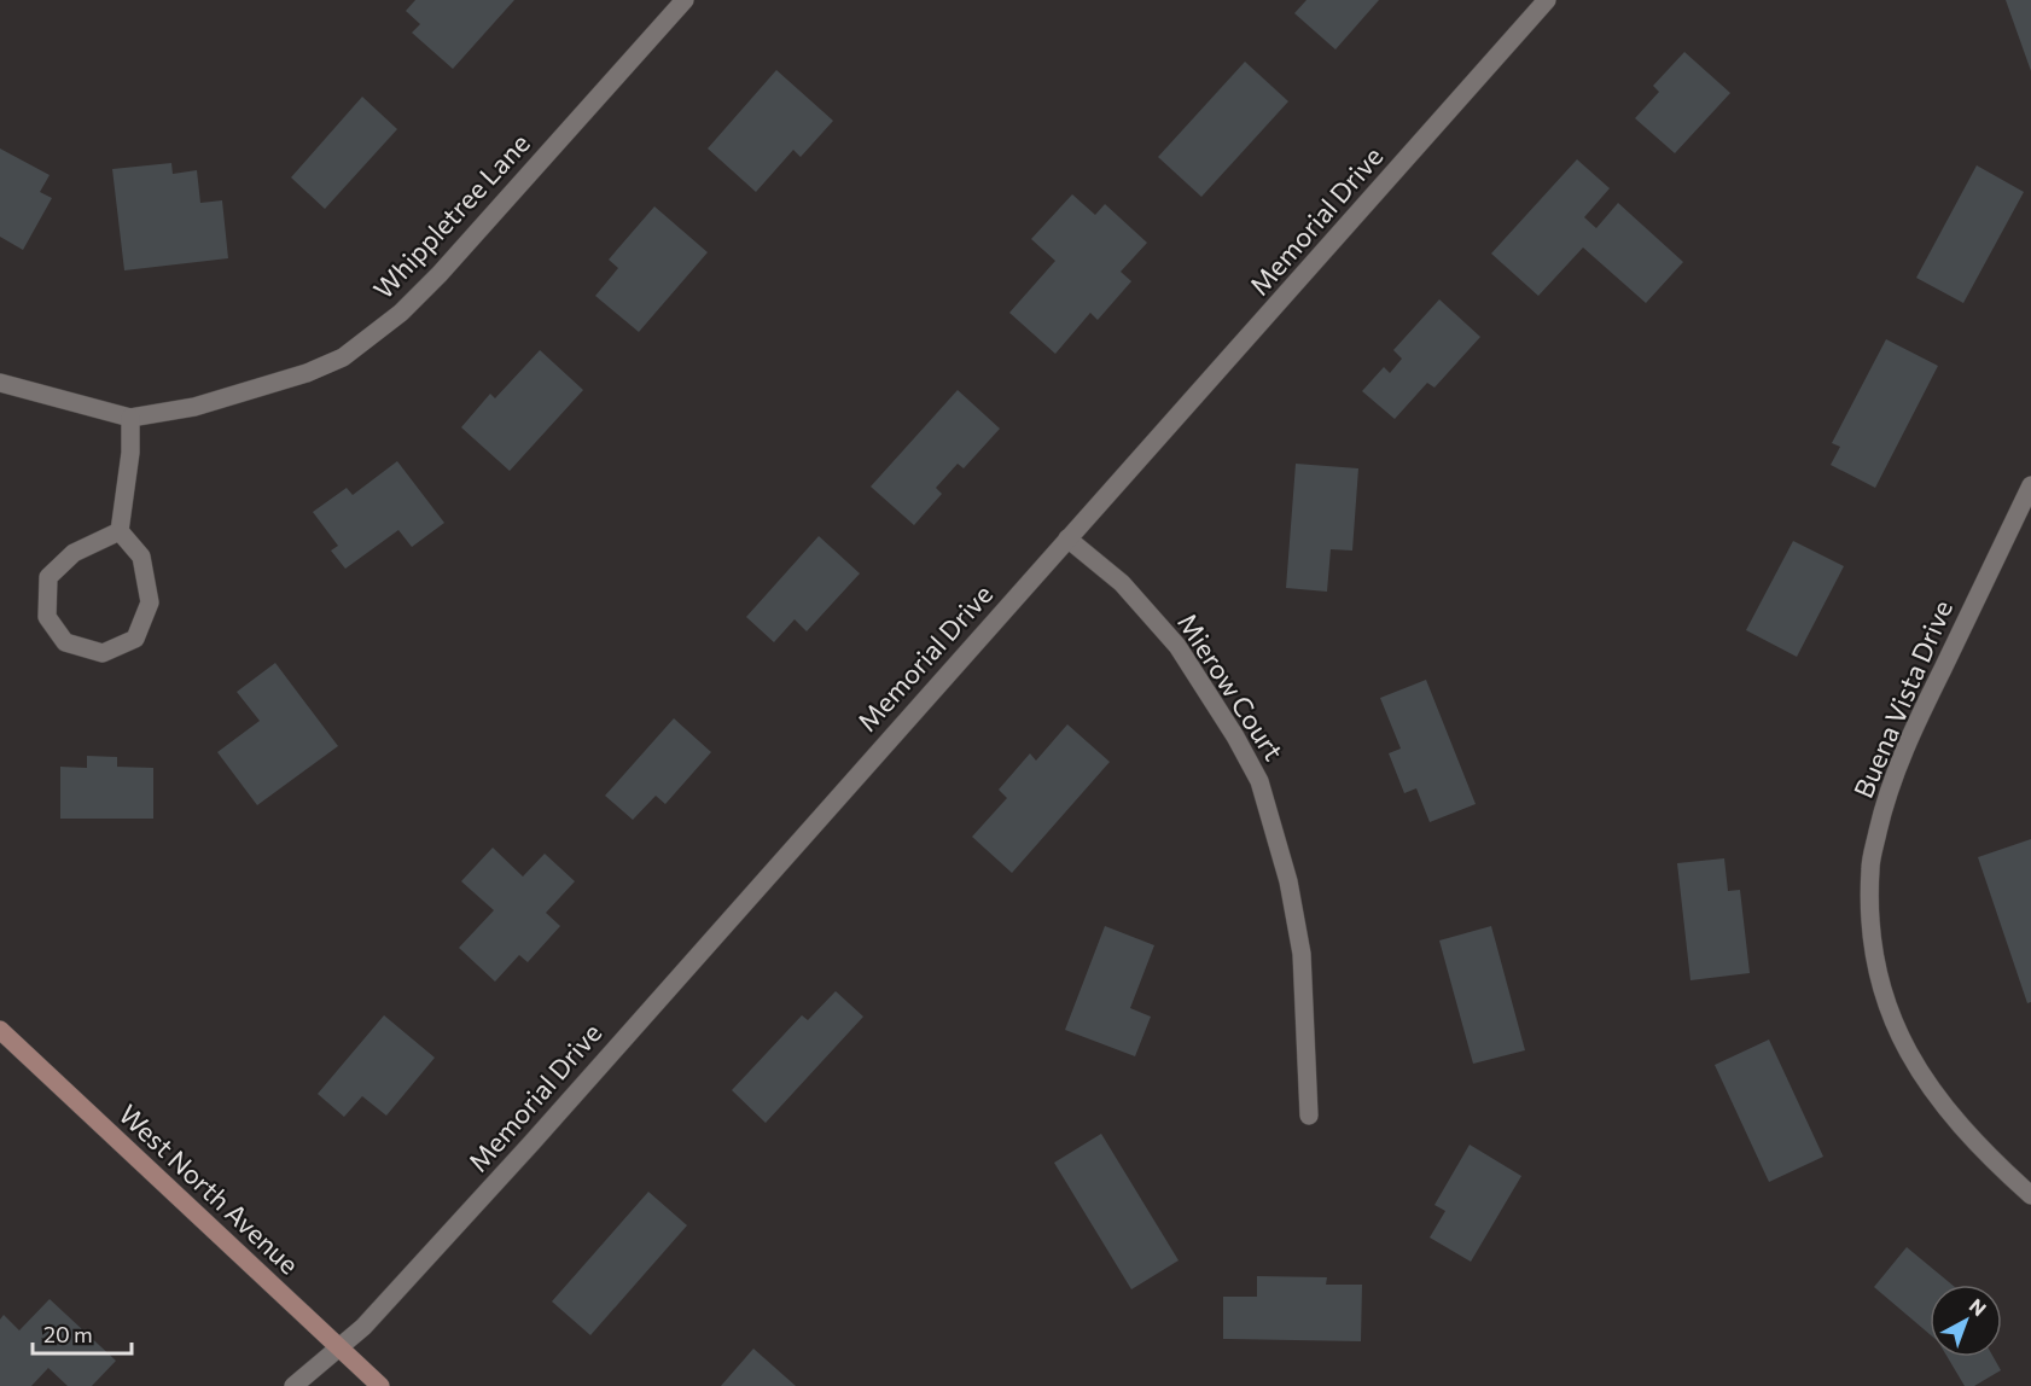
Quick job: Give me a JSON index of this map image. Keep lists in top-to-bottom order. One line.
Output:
{"streets":{"main road":["West North Avenue"],"street":["Whippletree Lane","Memorial Drive","Mierow Court","Buena Vista Drive"]},"crossings":[["Memorial Drive","Mierow Court"],["Memorial Drive","West North Avenue"]],"scale_bar":"20 m","north":"top right"}
